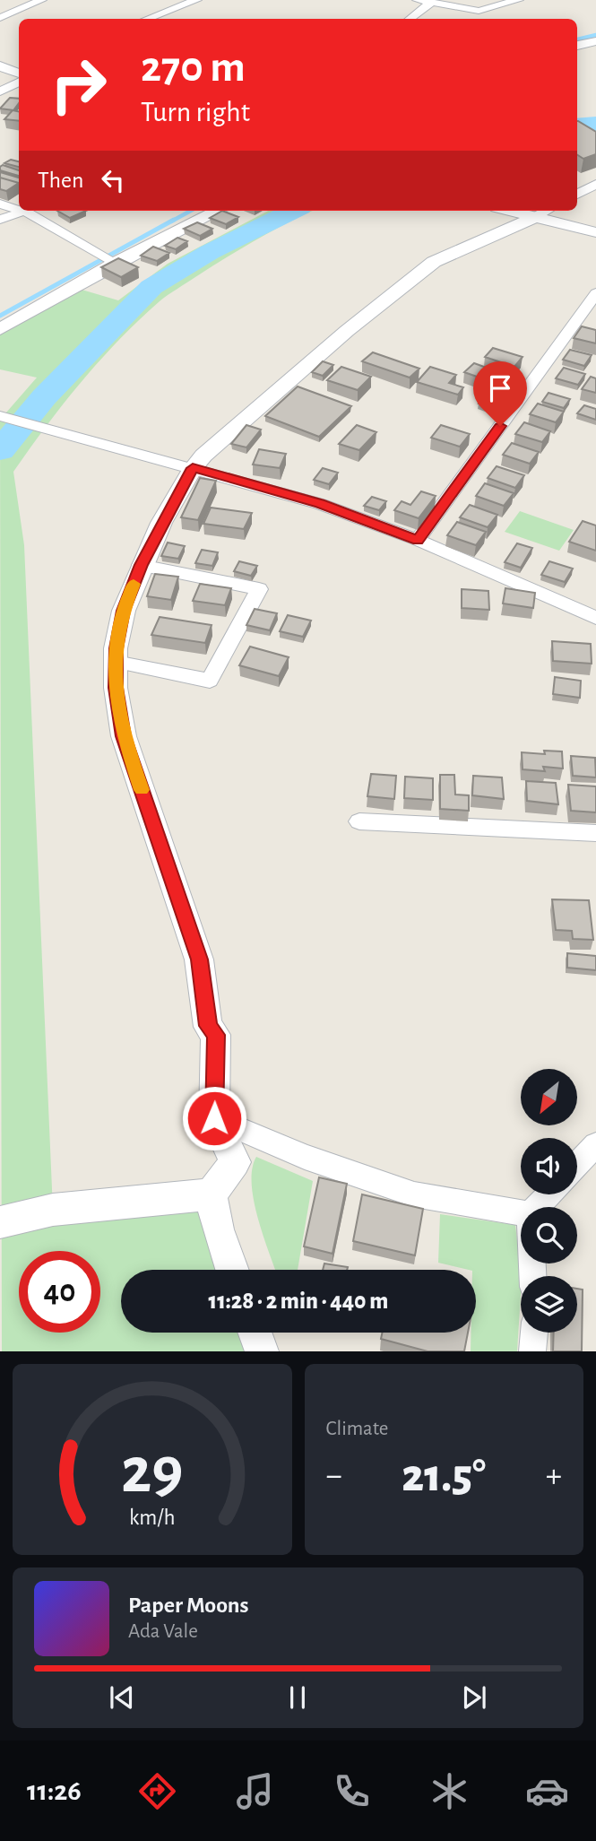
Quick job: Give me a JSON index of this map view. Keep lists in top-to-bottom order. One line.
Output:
{"north":"bottom left","page":{"turn":["270 m","Turn right"],"then":"Then","limit":"40","trip":"11:28 · 2 min · 440 m","tile":"Climate","heat":["−","21.5°","+"],"song":["Paper Moons","Ada Vale"],"tabs":"11:26","gauge":["29","km/h"]}}
